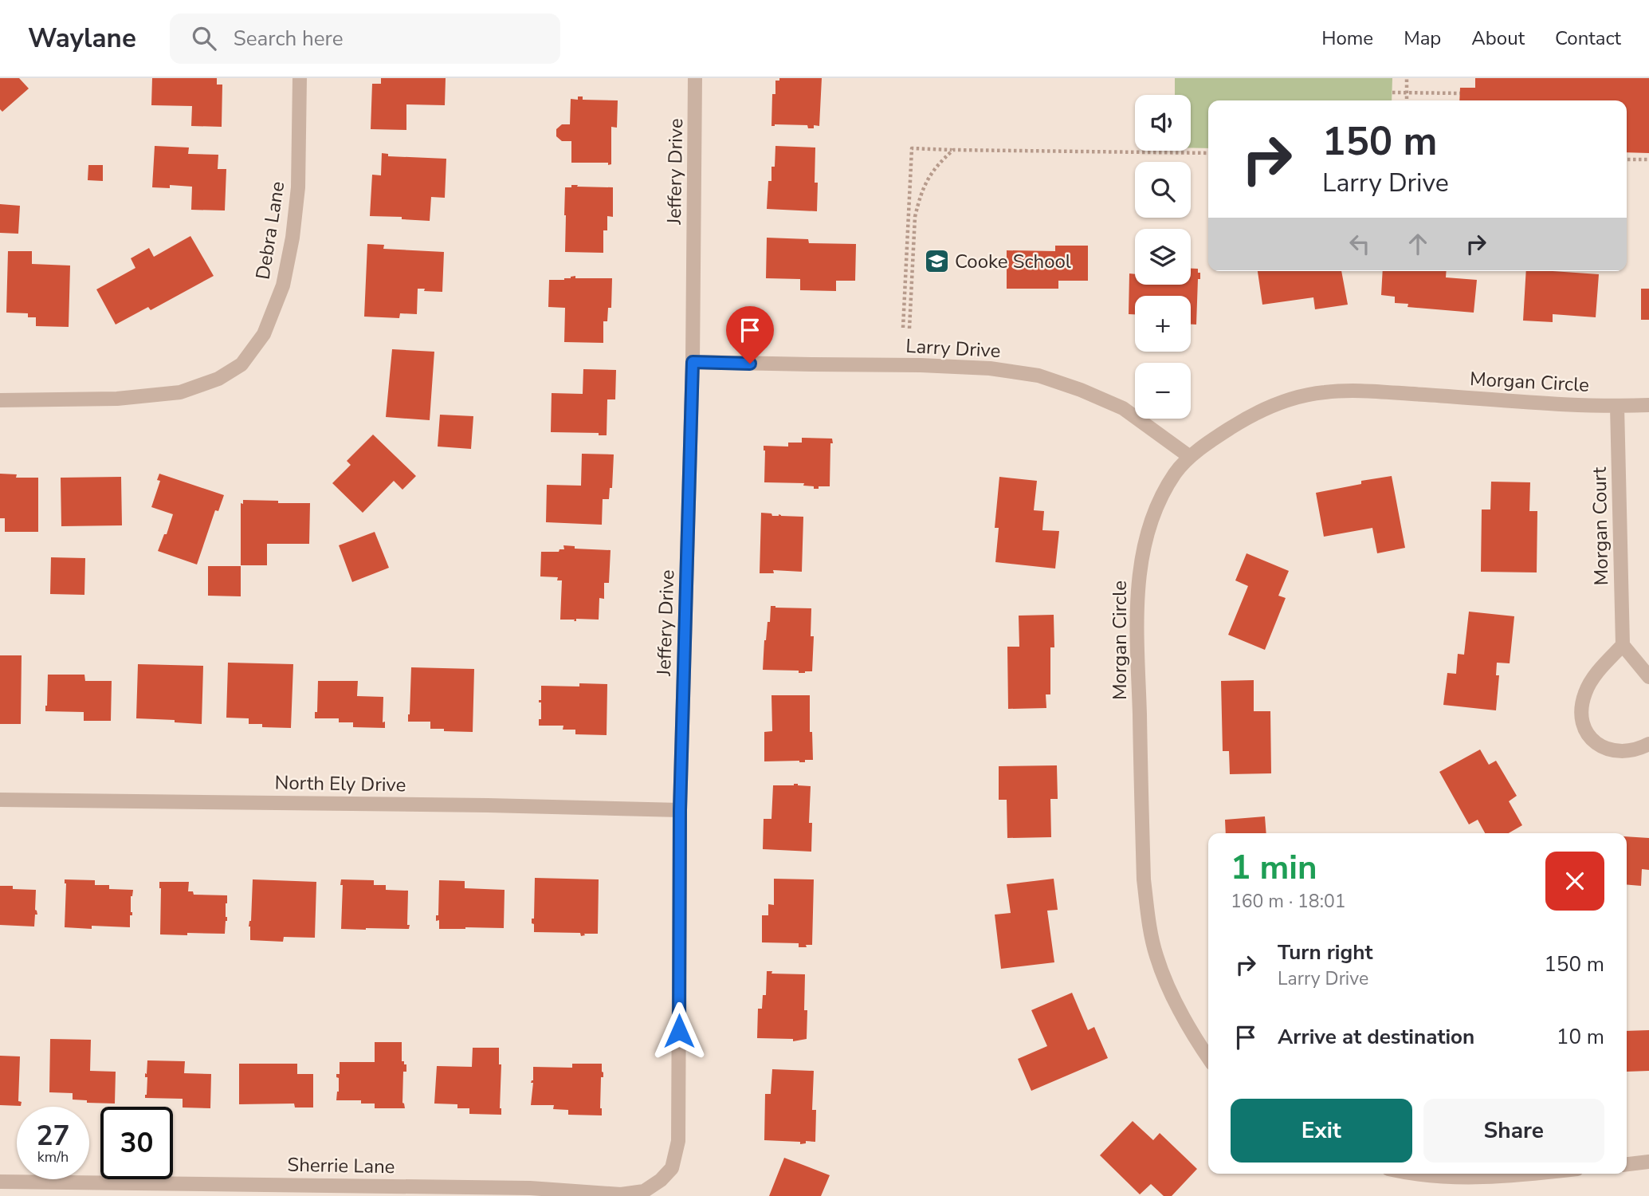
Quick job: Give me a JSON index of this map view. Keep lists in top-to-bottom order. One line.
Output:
{"streets":{"street":["Jeffery Drive","Debra Lane","Larry Drive","Morgan Circle","Morgan Court","North Ely Drive","Sherrie Lane"]},"crossings":[["Jeffery Drive","Larry Drive"],["Jeffery Drive","North Ely Drive"],["Jeffery Drive","Sherrie Lane"],["Larry Drive","Morgan Circle"],["Morgan Circle","Morgan Court"]],"places":{"school or university":["Cooke School"]},"page":{"header":"Waylane","search":"Search here","nav":["Home","Map","About","Contact"],"map_buttons":["+","−"],"turn":["150 m","Larry Drive"],"heading":["1 min","160 m · 18:01"],"list":[{"name":"Turn right","note":"Larry Drive","value":"150 m"},{"name":"Arrive at destination","value":"10 m"}],"buttons":["Exit","Share"],"speed":"27 km/h","limit":"30"}}
